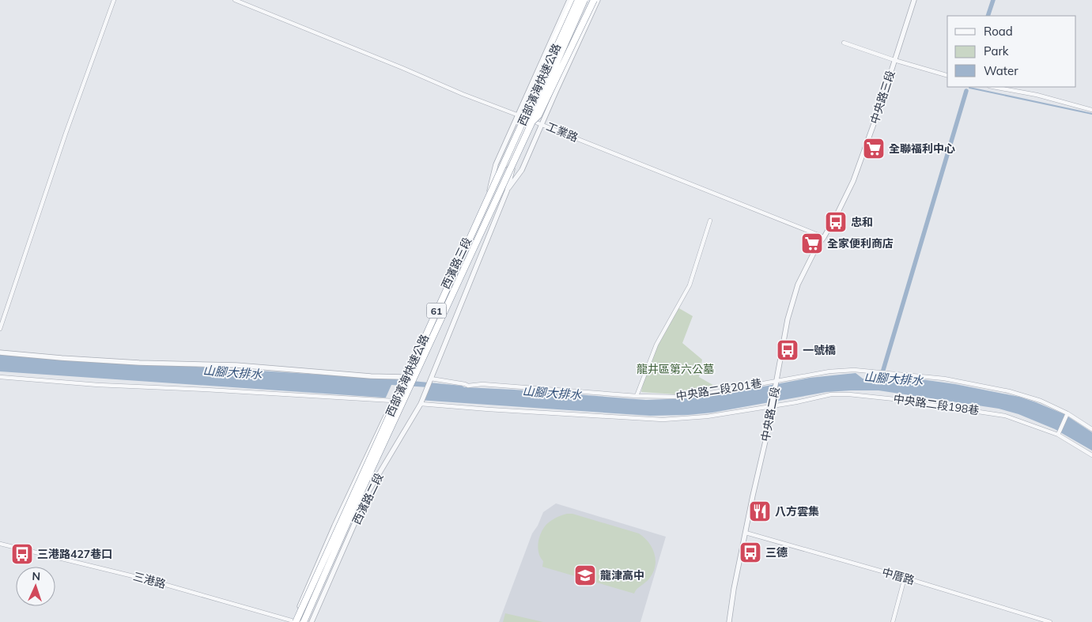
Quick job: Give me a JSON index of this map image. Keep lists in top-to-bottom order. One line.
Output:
{"streets":{"highway":["西部濱海快速公路","61"],"street":["中央路三段","工業路","西濱路三段","中央路二段201巷","中央路二段198巷","中央路二段","西濱路二段","中厝路","三港路"]},"crossings":[["西部濱海快速公路","工業路"],["西部濱海快速公路","西濱路三段"],["西部濱海快速公路","西濱路二段"],["西部濱海快速公路","三港路"],["中央路三段","中央路二段"],["工業路","西濱路三段"],["工業路","中央路二段"],["西濱路三段","中央路二段201巷"],["西濱路三段","西濱路二段"],["中央路二段201巷","中央路二段"],["中央路二段201巷","西濱路二段"],["中央路二段198巷","中央路二段"],["中央路二段198巷","西濱路二段"],["中央路二段","中厝路"],["西濱路二段","三港路"]],"water":["山腳大排水"],"parks":["龍井區第六公墓"],"places":{"supermarket":["全聯福利中心","全家便利商店"],"bus stop":["忠和","一號橋","三德","三港路427巷口"],"restaurant":["八方雲集"],"school or university":["龍津高中"]},"legend":["Road","Park","Water"],"north":"top"}
